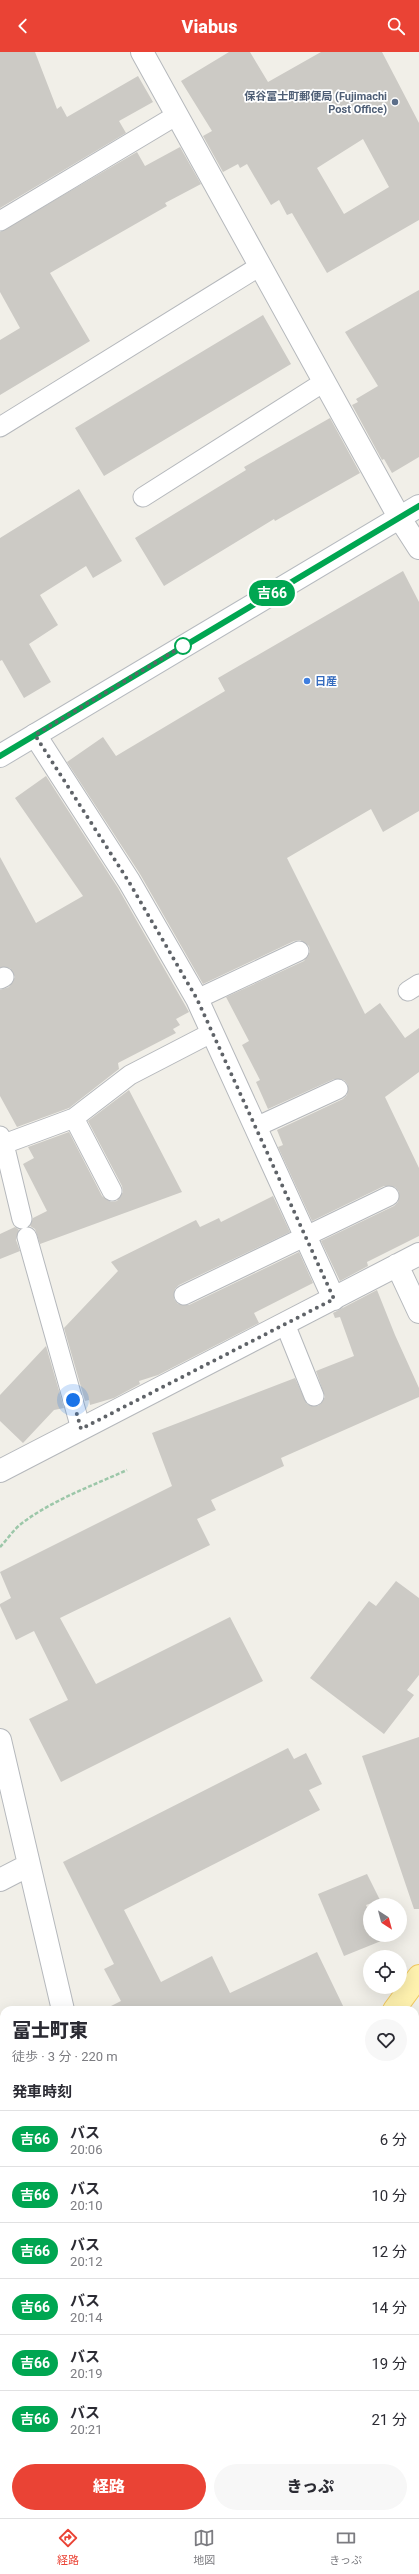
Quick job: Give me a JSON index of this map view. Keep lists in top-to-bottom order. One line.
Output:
{"places":["保谷富士町郵便局 (Fujimachi Post Office)","日産"],"lines":["bus line 吉66"],"north":"bottom right","page":{"header":"Viabus","on_map":"吉66","heading":[["富士町東","徒歩 · 3 分 · 220 m"],"発車時刻"],"list":[{"mark":"吉66","name":"バス","note":"20:06","value":"6 分"},{"mark":"吉66","name":"バス","note":"20:10","value":"10 分"},{"mark":"吉66","name":"バス","note":"20:12","value":"12 分"},{"mark":"吉66","name":"バス","note":"20:14","value":"14 分"},{"mark":"吉66","name":"バス","note":"20:19","value":"19 分"},{"mark":"吉66","name":"バス","note":"20:21","value":"21 分"}],"buttons":["経路","きっぷ"],"tabs":["経路","地図","きっぷ"]}}
